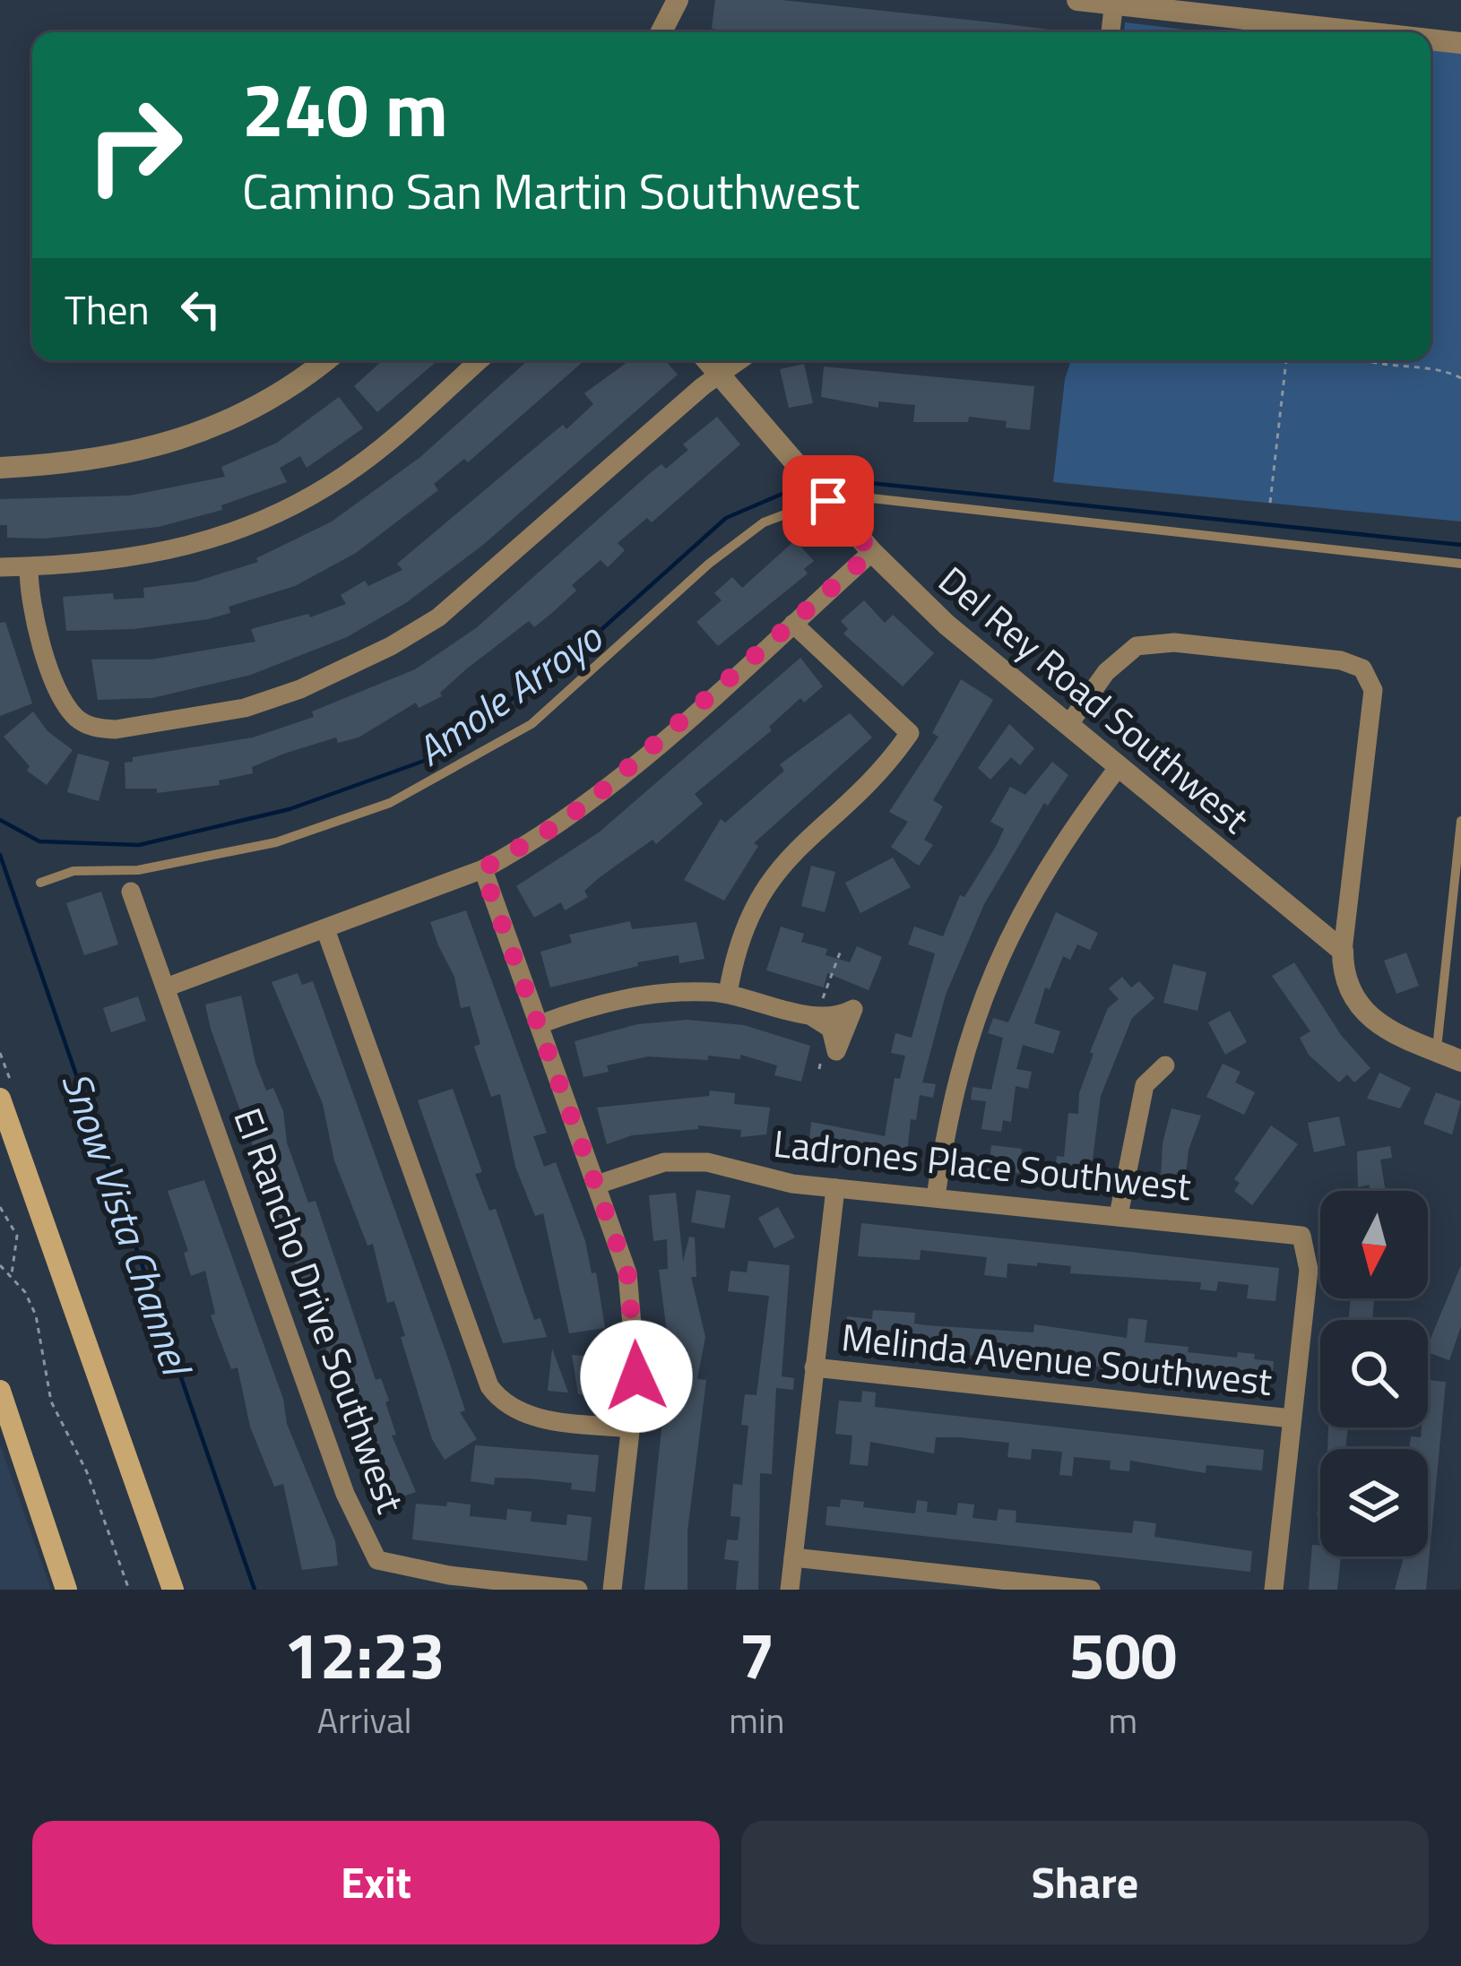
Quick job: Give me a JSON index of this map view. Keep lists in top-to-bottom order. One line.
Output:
{"streets":{"street":["Del Rey Road Southwest","Ladrones Place Southwest","El Rancho Drive Southwest","Melinda Avenue Southwest"]},"crossings":[["Ladrones Place Southwest","Melinda Avenue Southwest"]],"water":["Amole Arroyo","Snow Vista Channel"],"north":"bottom","page":{"turn":["240 m","Camino San Martin Southwest"],"then":"Then","eta":["12:23","Arrival","7","min","500","m"],"buttons":["Exit","Share"]}}
